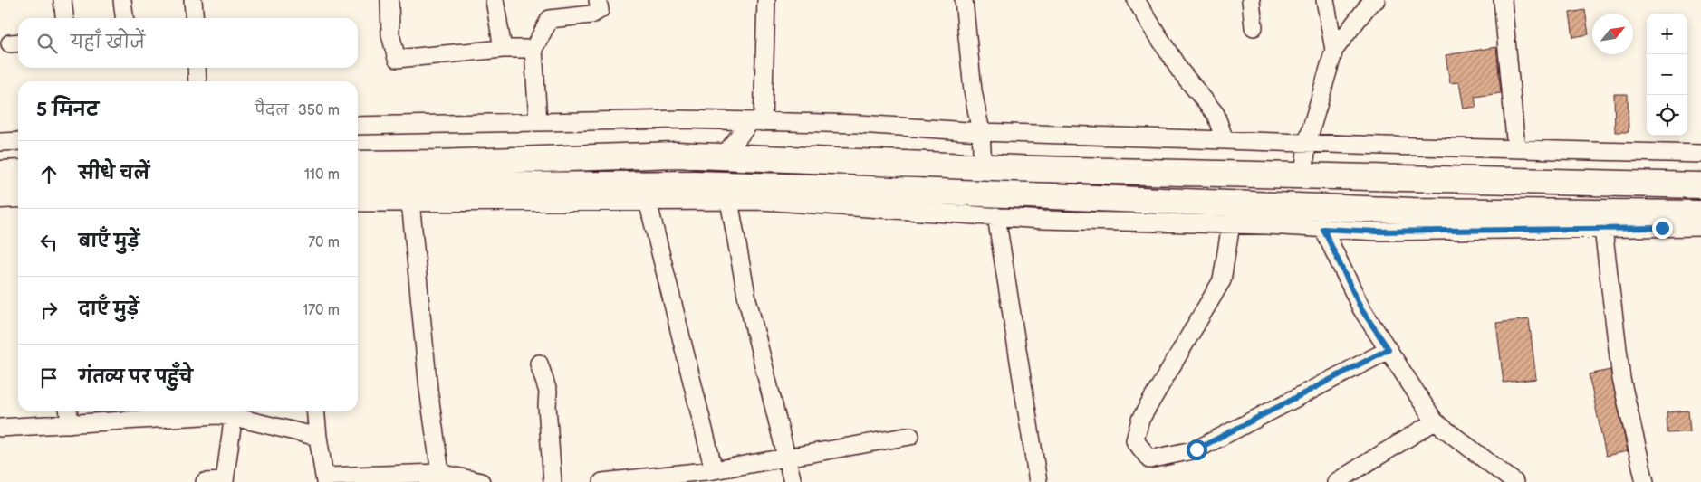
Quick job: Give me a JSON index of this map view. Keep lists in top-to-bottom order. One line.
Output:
{"north":"top right","page":{"map_buttons":["+","−"],"search":"यहाँ खोजें","heading":["5 मिनट","पैदल · 350 m"],"list":[["सीधे चलें","110 m"],["बाएँ मुड़ें","70 m"],["दाएँ मुड़ें","170 m"],"गंतव्य पर पहुँचे"]}}
